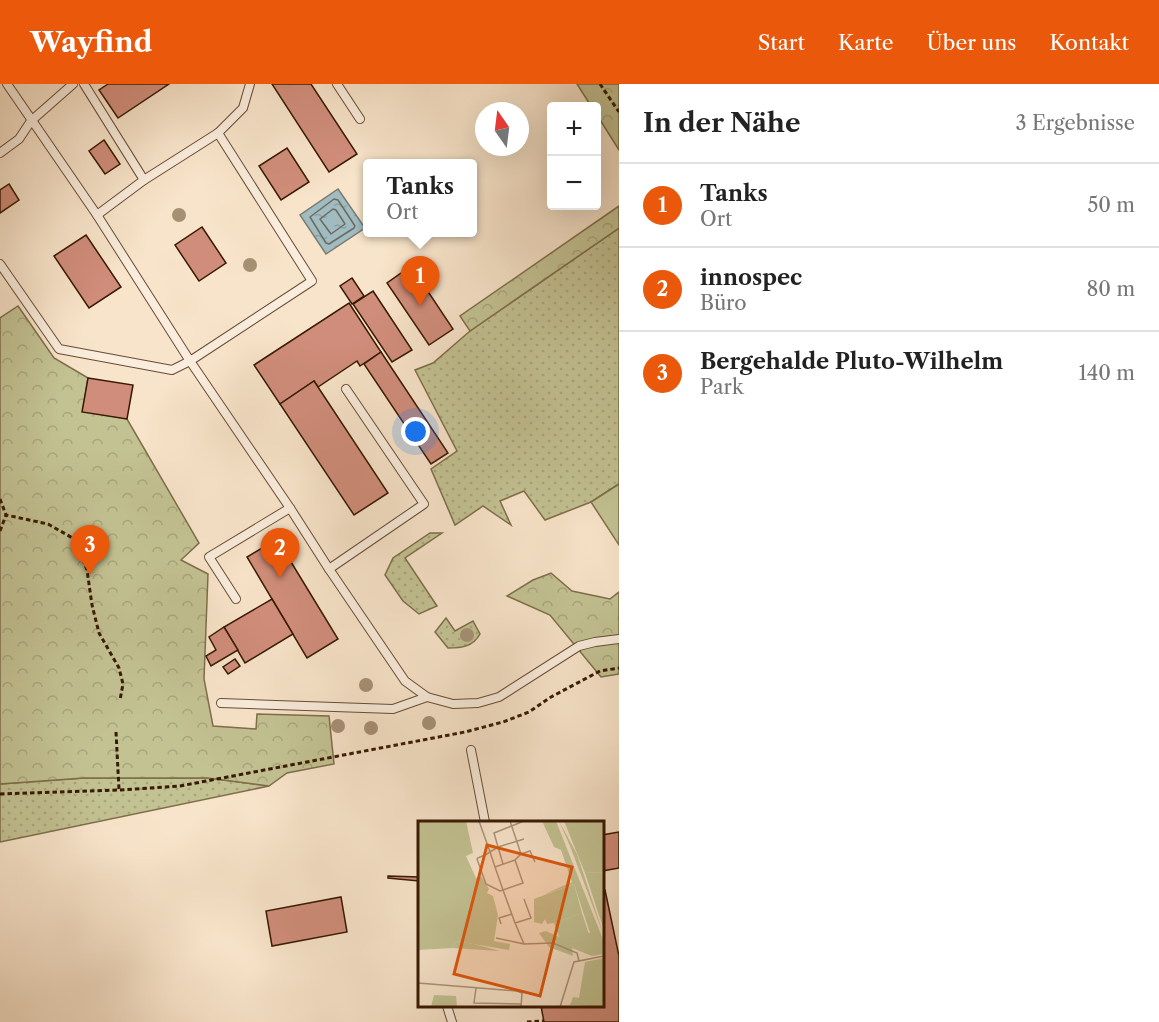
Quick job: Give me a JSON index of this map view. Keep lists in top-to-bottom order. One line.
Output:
{"north":"top","page":{"header":"Wayfind","nav":["Start","Karte","Über uns","Kontakt"],"heading":["In der Nähe","3 Ergebnisse"],"map_buttons":["+","−"],"popup":["Tanks","Ort"],"list":[{"mark":"1","name":"Tanks","note":"Ort","value":"50 m"},{"mark":"2","name":"innospec","note":"Büro","value":"80 m"},{"mark":"3","name":"Bergehalde Pluto-Wilhelm","note":"Park","value":"140 m"}],"pins":["1","3","2"]}}
